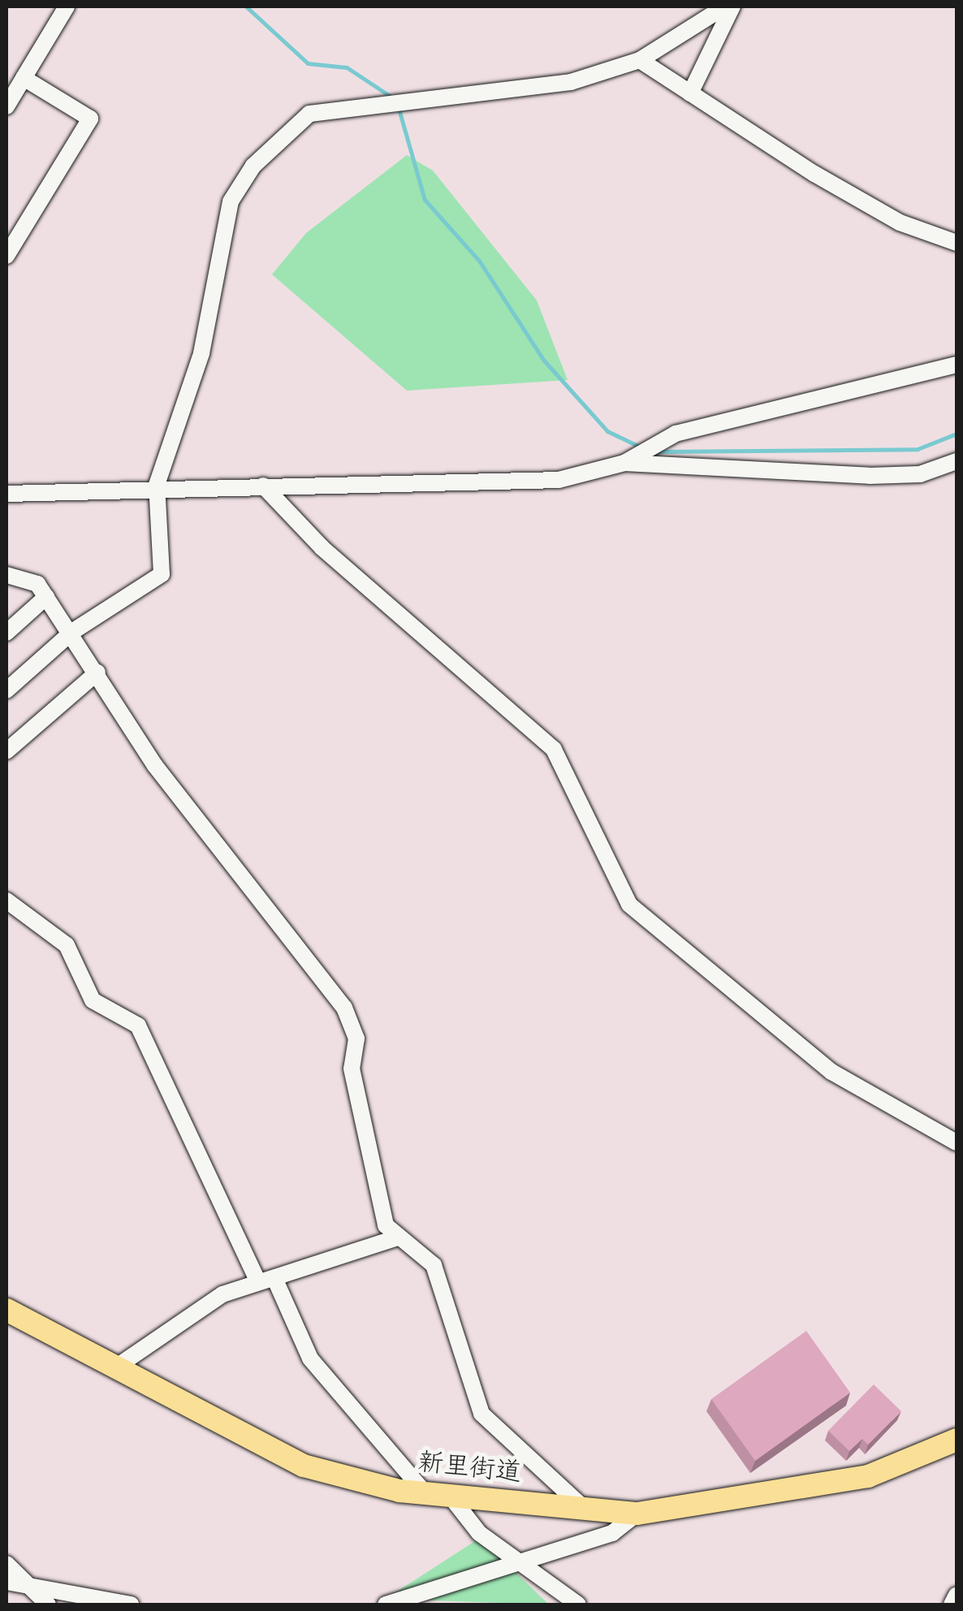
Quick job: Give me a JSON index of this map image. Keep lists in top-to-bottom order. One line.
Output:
{"streets":{"main road":["新里街道"]}}
